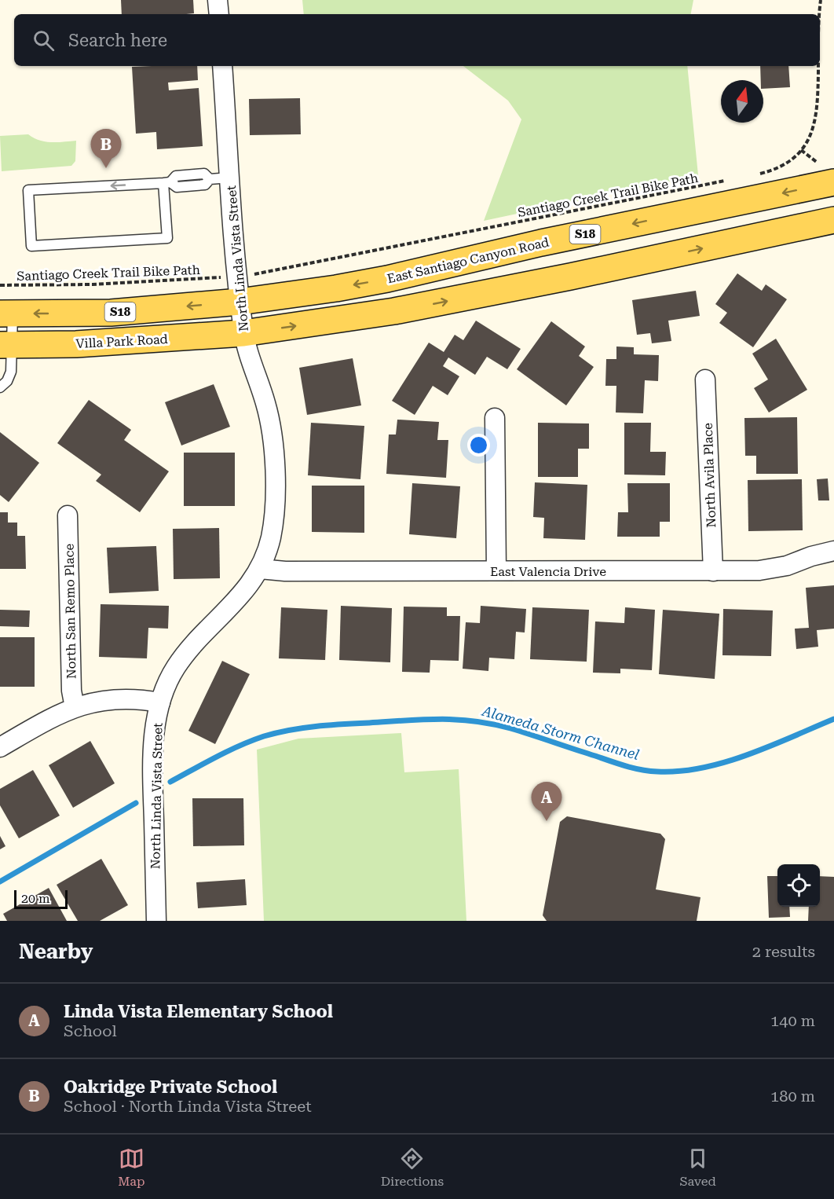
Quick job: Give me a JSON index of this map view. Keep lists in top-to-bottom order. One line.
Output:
{"streets":{"main road":["S18","East Santiago Canyon Road","Villa Park Road"],"street":["North Linda Vista Street","North Avila Place","East Valencia Drive","North San Remo Place"],"path":["Santiago Creek Trail Bike Path"]},"crossings":[["S18","North Linda Vista Street"],["S18","East Santiago Canyon Road"],["North Linda Vista Street","East Santiago Canyon Road"],["North Linda Vista Street","Villa Park Road"],["North Linda Vista Street","East Valencia Drive"],["North Avila Place","East Valencia Drive"]],"water":["Alameda Storm Channel"],"scale_bar":"20 m","north":"top","page":{"search":"Search here","pins":["B","A"],"scale":"20 m","heading":["Nearby","2 results"],"list":[{"mark":"A","name":"Linda Vista Elementary School","note":"School","value":"140 m"},{"mark":"B","name":"Oakridge Private School","note":"School · North Linda Vista Street","value":"180 m"}],"nav":["Map","Directions","Saved"]}}
